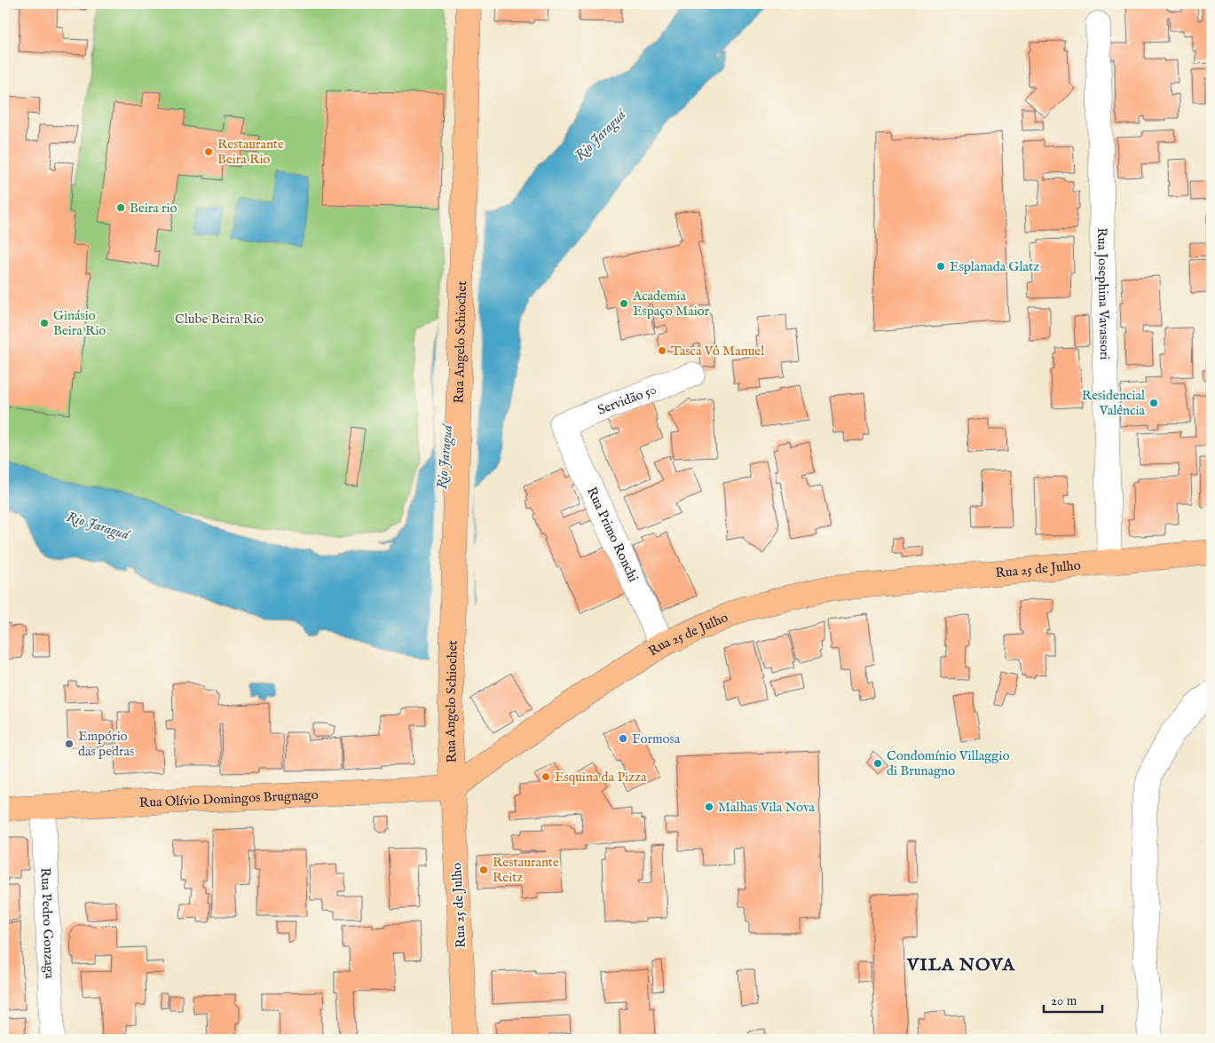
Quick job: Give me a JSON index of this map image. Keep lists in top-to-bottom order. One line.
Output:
{"streets":{"main road":["Rua Angelo Schiochet","Rua 25 de Julho","Rua Olívio Domingos Brugnago"],"street":["Rua Josephina Vavassori","Servidão 50","Rua Primo Ronchi","Rua Pedro Gonzaga"]},"crossings":[["Rua Josephina Vavassori","Rua 25 de Julho"],["Rua Angelo Schiochet","Rua 25 de Julho"],["Rua Angelo Schiochet","Rua Olívio Domingos Brugnago"],["Servidão 50","Rua Primo Ronchi"],["Rua Primo Ronchi","Rua 25 de Julho"],["Rua 25 de Julho","Rua Olívio Domingos Brugnago"],["Rua Olívio Domingos Brugnago","Rua Pedro Gonzaga"]],"districts":["VILA NOVA"],"water":["Rio Jaraguá"],"parks":["Clube Beira Rio"],"places":["Restaurante Beira Rio","Beira rio","Esplanada Glatz","Academia Espaço Maior","Ginásio Beira Rio","Tasca Vô Manuel","Residencial Valência","Formosa","Empório das pedras","Condomínio Villaggio di Brunagno","Esquina da Pizza","Malhas Vila Nova","Restaurante Reitz"],"scale_bar":"20 m"}
